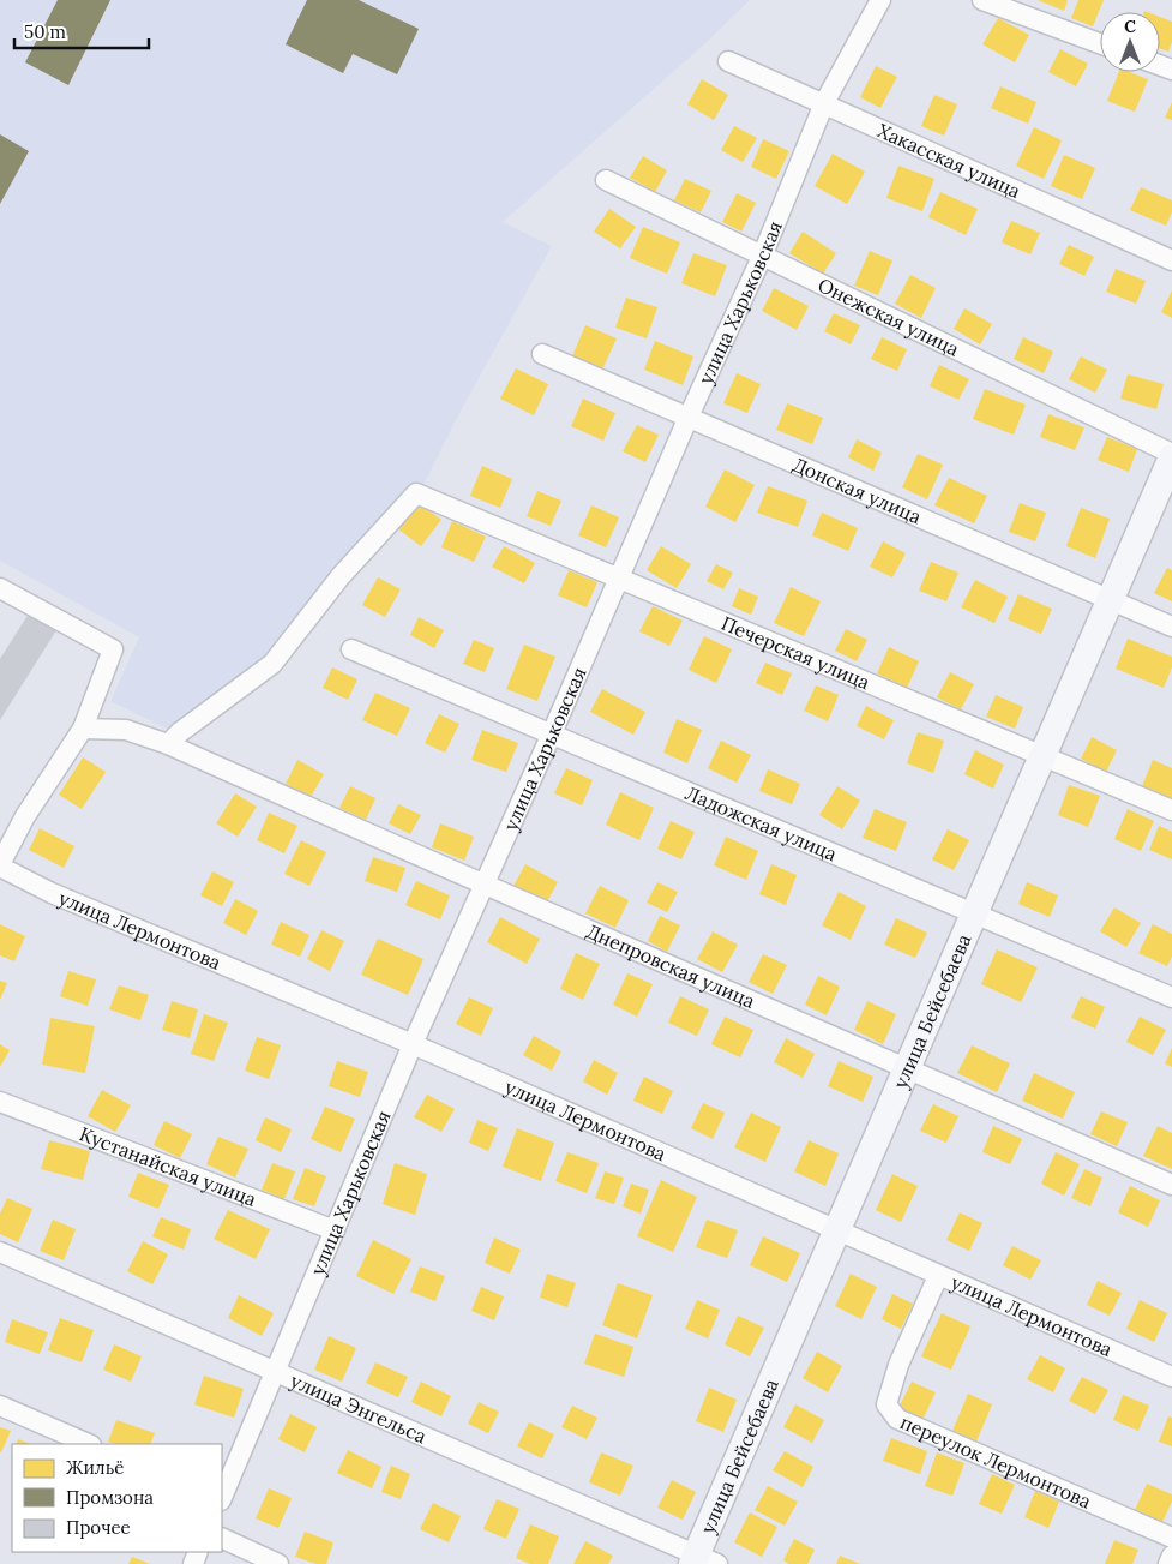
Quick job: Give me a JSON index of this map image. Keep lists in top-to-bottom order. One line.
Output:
{"streets":{"street":["Хакасская улица","улица Харьковская","Онежская улица","Донская улица","Печерская улица","Ладожская улица","улица Лермонтова","Днепровская улица","улица Бейсебаева","Кустанайская улица","улица Энгельса","переулок Лермонтова"]},"crossings":[["Хакасская улица","улица Харьковская"],["улица Харьковская","Онежская улица"],["улица Харьковская","Донская улица"],["улица Харьковская","Печерская улица"],["улица Харьковская","Ладожская улица"],["улица Харьковская","улица Лермонтова"],["улица Харьковская","Днепровская улица"],["улица Харьковская","Кустанайская улица"],["улица Харьковская","улица Энгельса"],["Онежская улица","улица Бейсебаева"],["Донская улица","улица Бейсебаева"],["Печерская улица","Днепровская улица"],["Печерская улица","улица Бейсебаева"],["Ладожская улица","улица Бейсебаева"],["улица Лермонтова","улица Бейсебаева"],["улица Лермонтова","переулок Лермонтова"],["Днепровская улица","улица Бейсебаева"],["улица Бейсебаева","улица Энгельса"]],"legend":["Жильё","Промзона","Прочее"],"scale_bar":"50 m","north":"top"}
